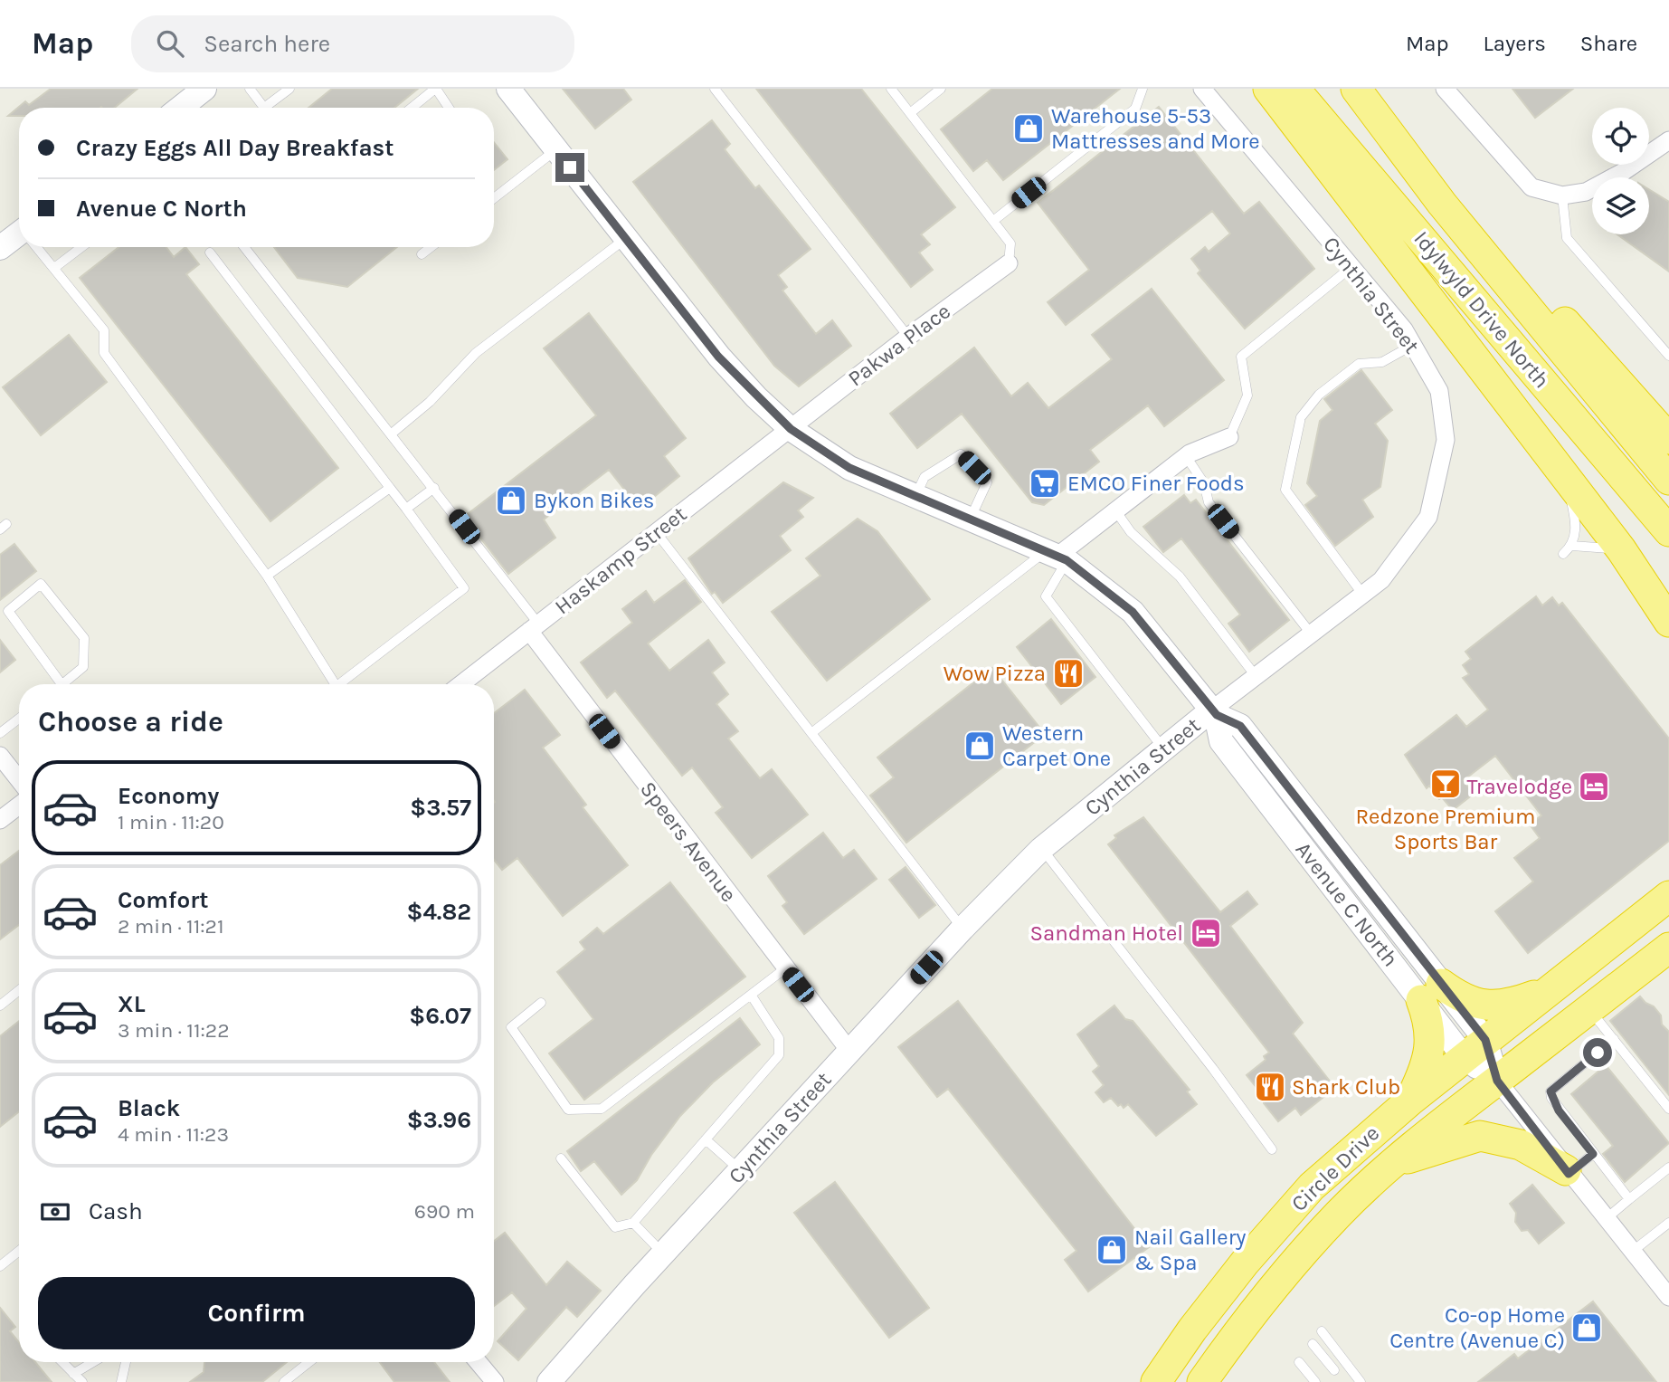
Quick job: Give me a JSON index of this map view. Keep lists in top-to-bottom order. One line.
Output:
{"streets":{"highway":["Idylwyld Drive North","Circle Drive"],"main road":["Cynthia Street","Avenue C North"],"street":["Pakwa Place","Haskamp Street","Speers Avenue"]},"crossings":[["Cynthia Street","Speers Avenue"],["Cynthia Street","Avenue C North"],["Pakwa Place","Haskamp Street"],["Pakwa Place","Avenue C North"],["Haskamp Street","Speers Avenue"],["Haskamp Street","Avenue C North"],["Avenue C North","Circle Drive"]],"places":{"shop":["Warehouse 5-53 Mattresses and More","Bykon Bikes","Western Carpet One","Nail Gallery & Spa","Co-op Home Centre (Avenue C)"],"supermarket":["EMCO Finer Foods"],"restaurant":["Wow Pizza","Shark Club"],"bar":["Redzone Premium Sports Bar"],"hotel":["Travelodge","Sandman Hotel"]},"page":{"header":"Map","search":"Search here","nav":["Map","Layers","Share"],"banner":["Crazy Eggs All Day Breakfast","Avenue C North"],"heading":"Choose a ride","list":[{"name":"Economy","note":"1 min · 11:20","value":"$3.57"},{"name":"Comfort","note":"2 min · 11:21","value":"$4.82"},{"name":"XL","note":"3 min · 11:22","value":"$6.07"},{"name":"Black","note":"4 min · 11:23","value":"$3.96"}],"pay":["Cash","690 m"],"buttons":"Confirm"}}
